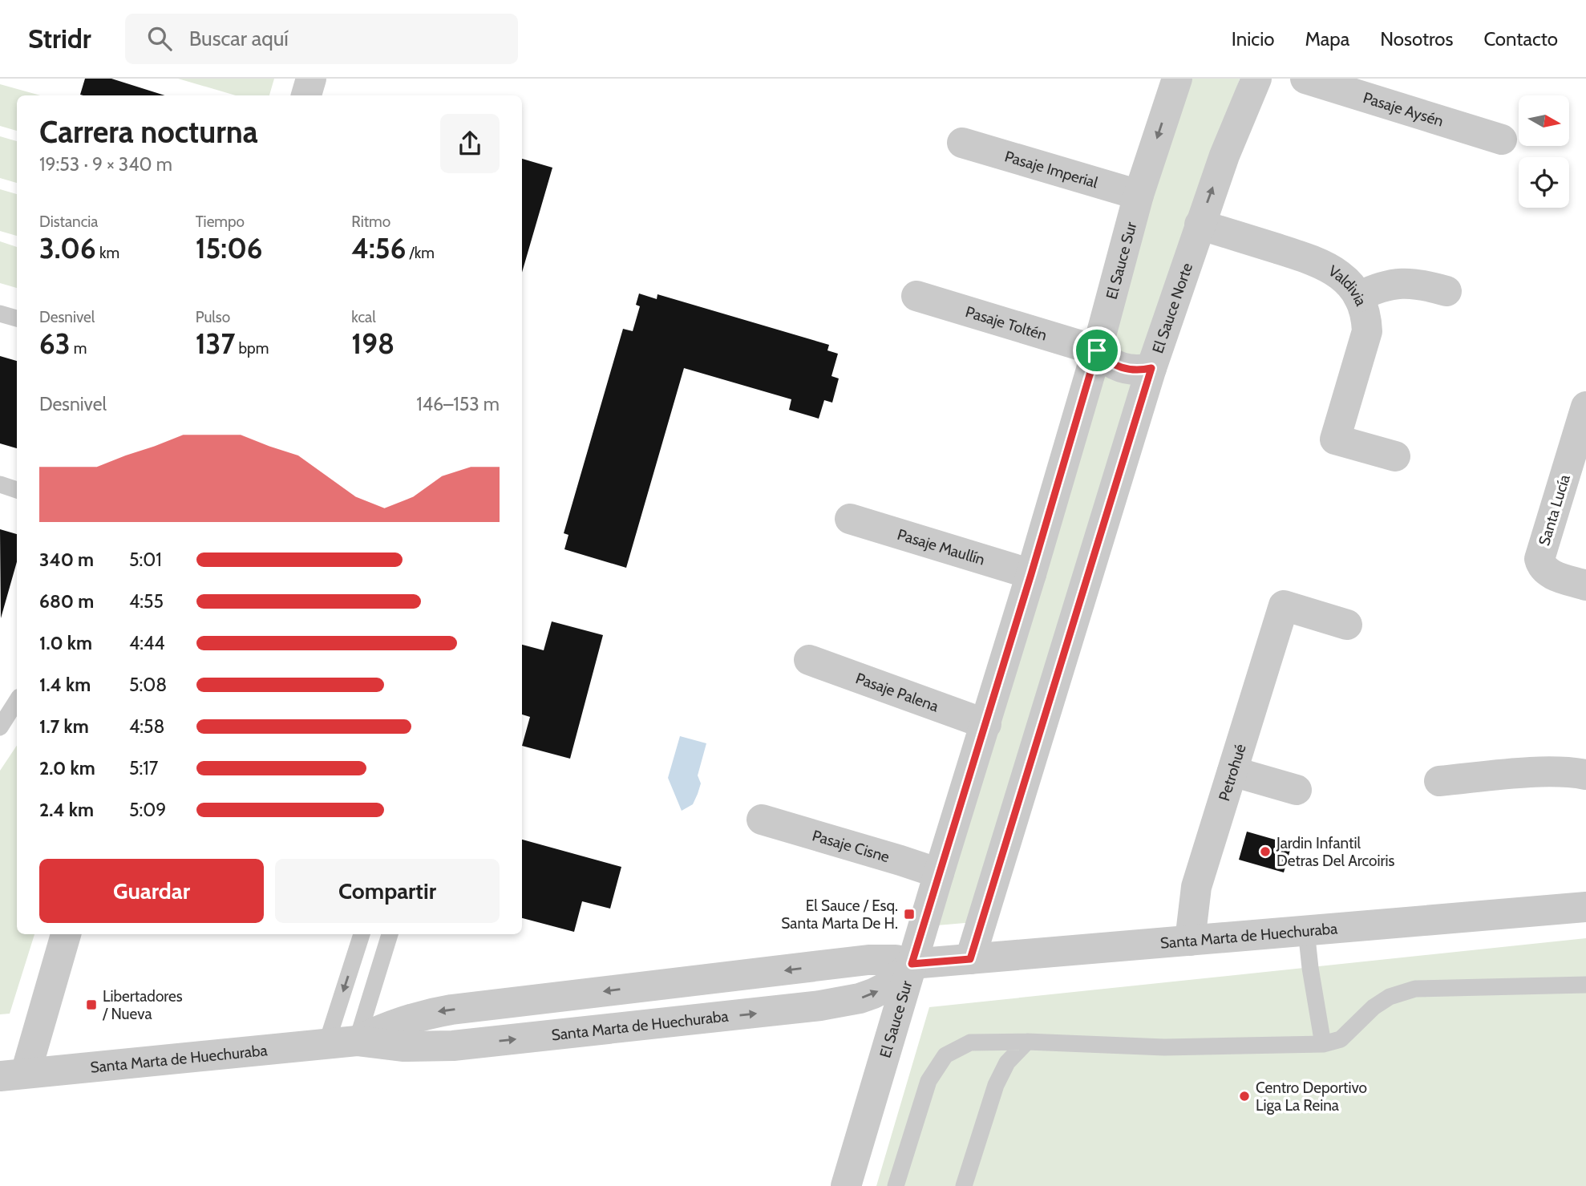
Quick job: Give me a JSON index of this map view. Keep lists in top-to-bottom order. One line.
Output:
{"streets":{"street":["Pasaje Aysén","Pasaje Imperial","El Sauce Sur","Valdivia","El Sauce Norte","Pasaje Toltén","Santa Lucía","Pasaje Maullín","Pasaje Palena","Petrohué","Pasaje Cisne","Santa Marta de Huechuraba"]},"crossings":[["Pasaje Imperial","El Sauce Sur"],["El Sauce Sur","Pasaje Toltén"],["El Sauce Sur","Pasaje Maullín"],["El Sauce Sur","Pasaje Palena"],["El Sauce Sur","Pasaje Cisne"],["El Sauce Sur","Santa Marta de Huechuraba"],["Valdivia","El Sauce Norte"],["El Sauce Norte","Santa Marta de Huechuraba"],["Petrohué","Santa Marta de Huechuraba"]],"places":{"other":["Jardin Infantil Detras Del Arcoiris","Centro Deportivo Liga La Reina"],"transit":["El Sauce / Esq. Santa Marta De H.","Libertadores / Nueva"]},"north":"right","page":{"header":"Stridr","search":"Buscar aquí","nav":["Inicio","Mapa","Nosotros","Contacto"],"heading":["Carrera nocturna","19:53 · 9 × 340 m"],"stats":[["Distancia","3.06 km"],["Tiempo","15:06"],["Ritmo","4:56 /km"],["Desnivel","63 m"],["Pulso","137 bpm"],["kcal","198"]],"chart":["Desnivel","146–153 m"],"list":[{"name":"340 m","note":"5:01"},{"name":"680 m","note":"4:55"},{"name":"1.0 km","note":"4:44"},{"name":"1.4 km","note":"5:08"},{"name":"1.7 km","note":"4:58"},{"name":"2.0 km","note":"5:17"},{"name":"2.4 km","note":"5:09"}],"buttons":["Guardar","Compartir"]}}
